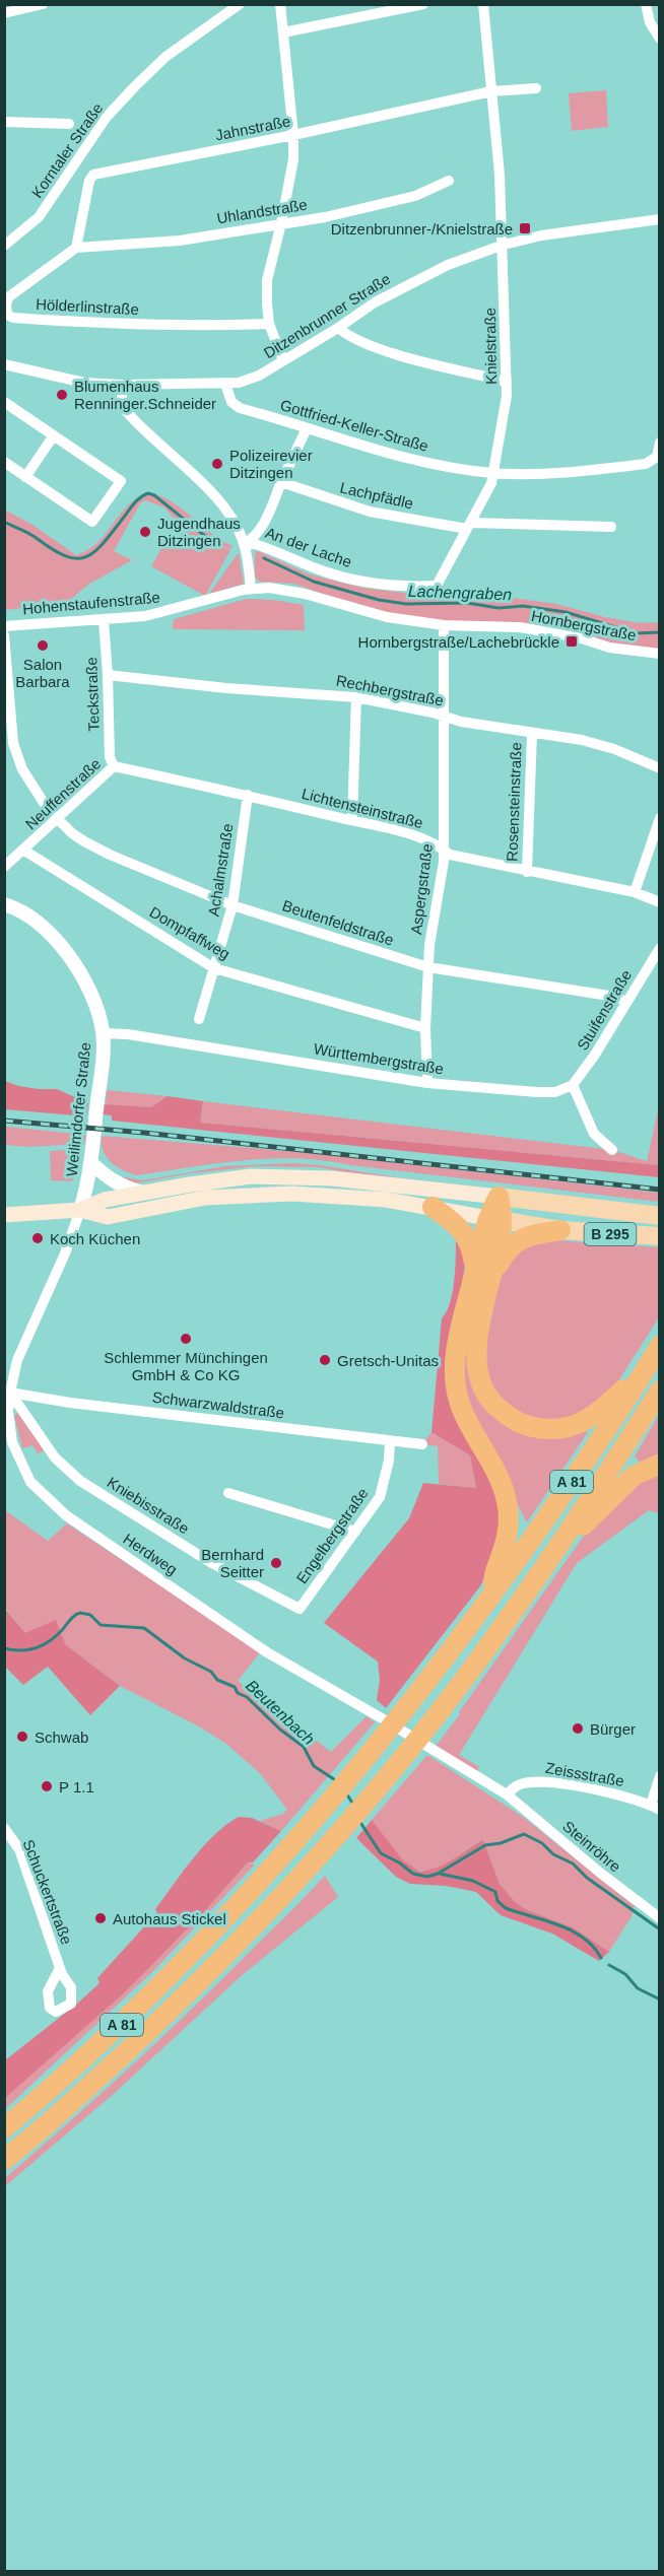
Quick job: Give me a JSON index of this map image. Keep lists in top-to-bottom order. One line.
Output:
{"streets":{"highway":["A 81"],"main road":["B 295"],"street":["Jahnstraße","Korntaler Straße","Uhlandstraße","Hölderlinstraße","Ditzenbrunner Straße","Knielstraße","Gottfried-Keller-Straße","Lachpfädle","An der Lache","Hohenstaufenstraße","Hornbergstraße","Rechbergstraße","Teckstraße","Neuffenstraße","Rosensteinstraße","Lichtensteinstraße","Achalmstraße","Aspergstraße","Beutenfeldstraße","Dompfaffweg","Stuifenstraße","Württembergstraße","Weilimdorfer Straße","Schwarzwaldstraße","Kniebisstraße","Engelbergstraße","Herdweg","Zeissstraße","Steinröhre","Schuckertstraße"]},"crossings":[["Jahnstraße","Uhlandstraße"],["Jahnstraße","Hölderlinstraße"],["Jahnstraße","Knielstraße"],["Uhlandstraße","Hölderlinstraße"],["Ditzenbrunner Straße","Knielstraße"],["Ditzenbrunner Straße","Gottfried-Keller-Straße"],["Ditzenbrunner Straße","An der Lache"],["Knielstraße","Gottfried-Keller-Straße"],["Knielstraße","Lachpfädle"],["Knielstraße","An der Lache"],["An der Lache","Hohenstaufenstraße"],["An der Lache","Hornbergstraße"],["Hohenstaufenstraße","Hornbergstraße"],["Hohenstaufenstraße","Teckstraße"],["Hornbergstraße","Aspergstraße"],["Rechbergstraße","Teckstraße"],["Rechbergstraße","Rosensteinstraße"],["Rechbergstraße","Aspergstraße"],["Teckstraße","Neuffenstraße"],["Teckstraße","Lichtensteinstraße"],["Neuffenstraße","Lichtensteinstraße"],["Neuffenstraße","Beutenfeldstraße"],["Neuffenstraße","Dompfaffweg"],["Rosensteinstraße","Lichtensteinstraße"],["Lichtensteinstraße","Achalmstraße"],["Lichtensteinstraße","Aspergstraße"],["Achalmstraße","Beutenfeldstraße"],["Achalmstraße","Dompfaffweg"],["Aspergstraße","Beutenfeldstraße"],["Aspergstraße","Dompfaffweg"],["Aspergstraße","Württembergstraße"],["Beutenfeldstraße","Stuifenstraße"],["Stuifenstraße","Württembergstraße"],["Württembergstraße","Weilimdorfer Straße"],["Weilimdorfer Straße","Herdweg"],["B 295","A 81"],["Schwarzwaldstraße","Kniebisstraße"],["Schwarzwaldstraße","Engelbergstraße"],["Schwarzwaldstraße","Herdweg"],["Kniebisstraße","Engelbergstraße"],["Kniebisstraße","Herdweg"],["Herdweg","Zeissstraße"],["Herdweg","Steinröhre"],["Zeissstraße","Steinröhre"]],"water":["Lachengraben","Beutenbach"],"places":{"transit":["Ditzenbrunner-/Knielstraße","Hornbergstraße/Lachebrückle"],"other":["Blumenhaus Renninger.Schneider","Polizeirevier Ditzingen","Jugendhaus Ditzingen","Salon Barbara","Koch Küchen","Schlemmer Münchingen GmbH & Co KG","Gretsch-Unitas","Bernhard Seitter","Bürger","Schwab","P 1.1","Autohaus Stickel"]}}
